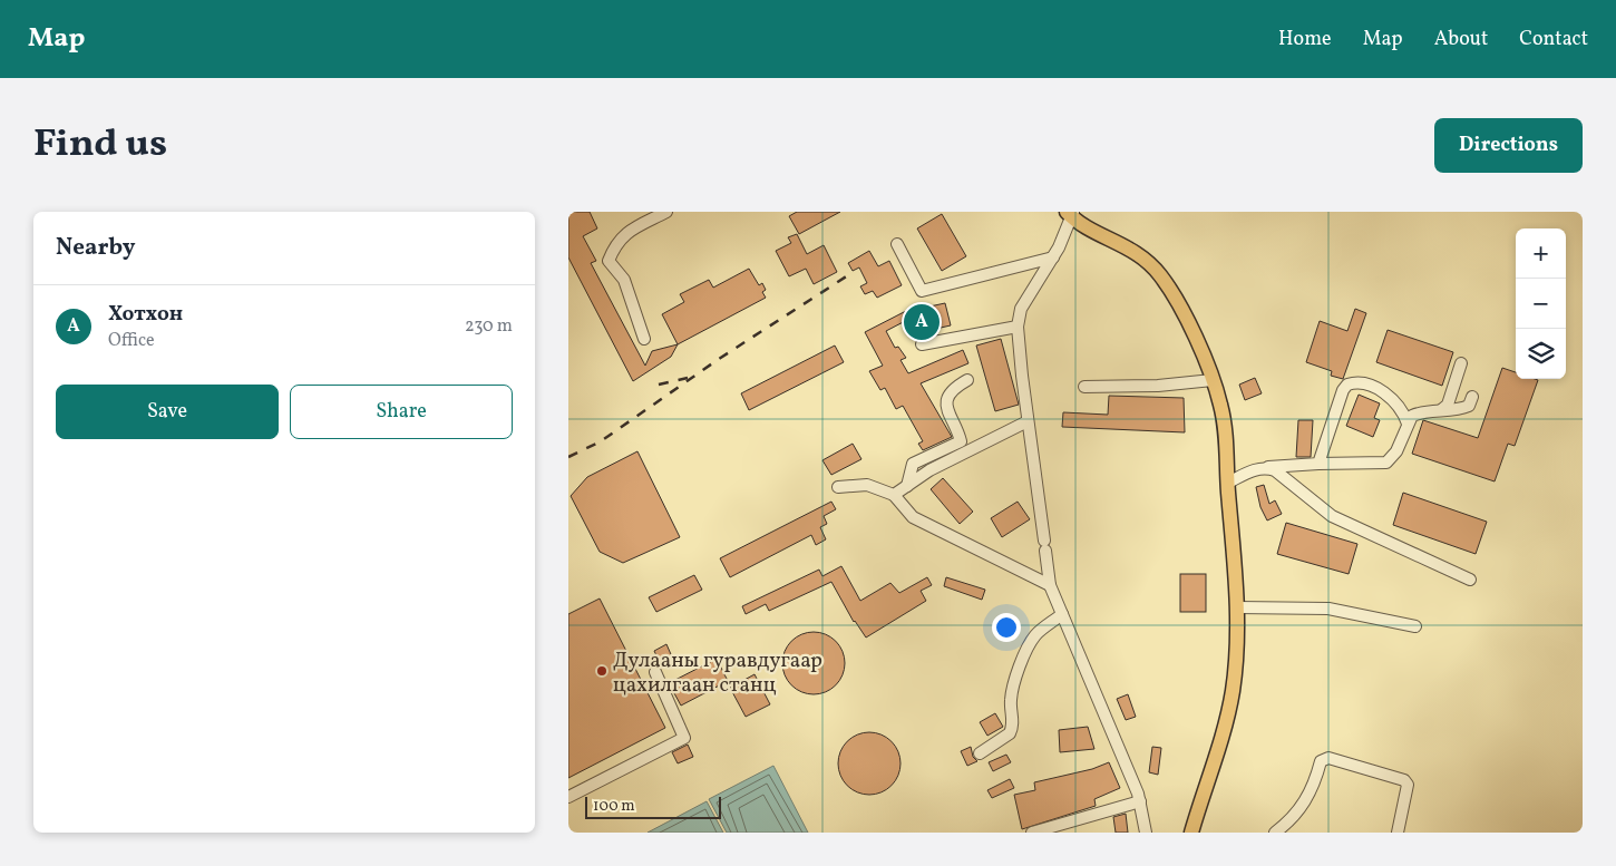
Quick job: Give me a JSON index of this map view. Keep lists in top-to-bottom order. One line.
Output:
{"places":["Дулааны гуравдугаар цахилгаан станц"],"scale_bar":"100 m","page":{"header":"Map","nav":["Home","Map","About","Contact"],"title":"Find us","buttons":["Directions",["Save","Share"]],"heading":"Nearby","map_buttons":["+","−"],"list":[{"mark":"A","name":"Хотхон","note":"Office","value":"230 m"}],"pins":"A","scale":"100 m"}}
